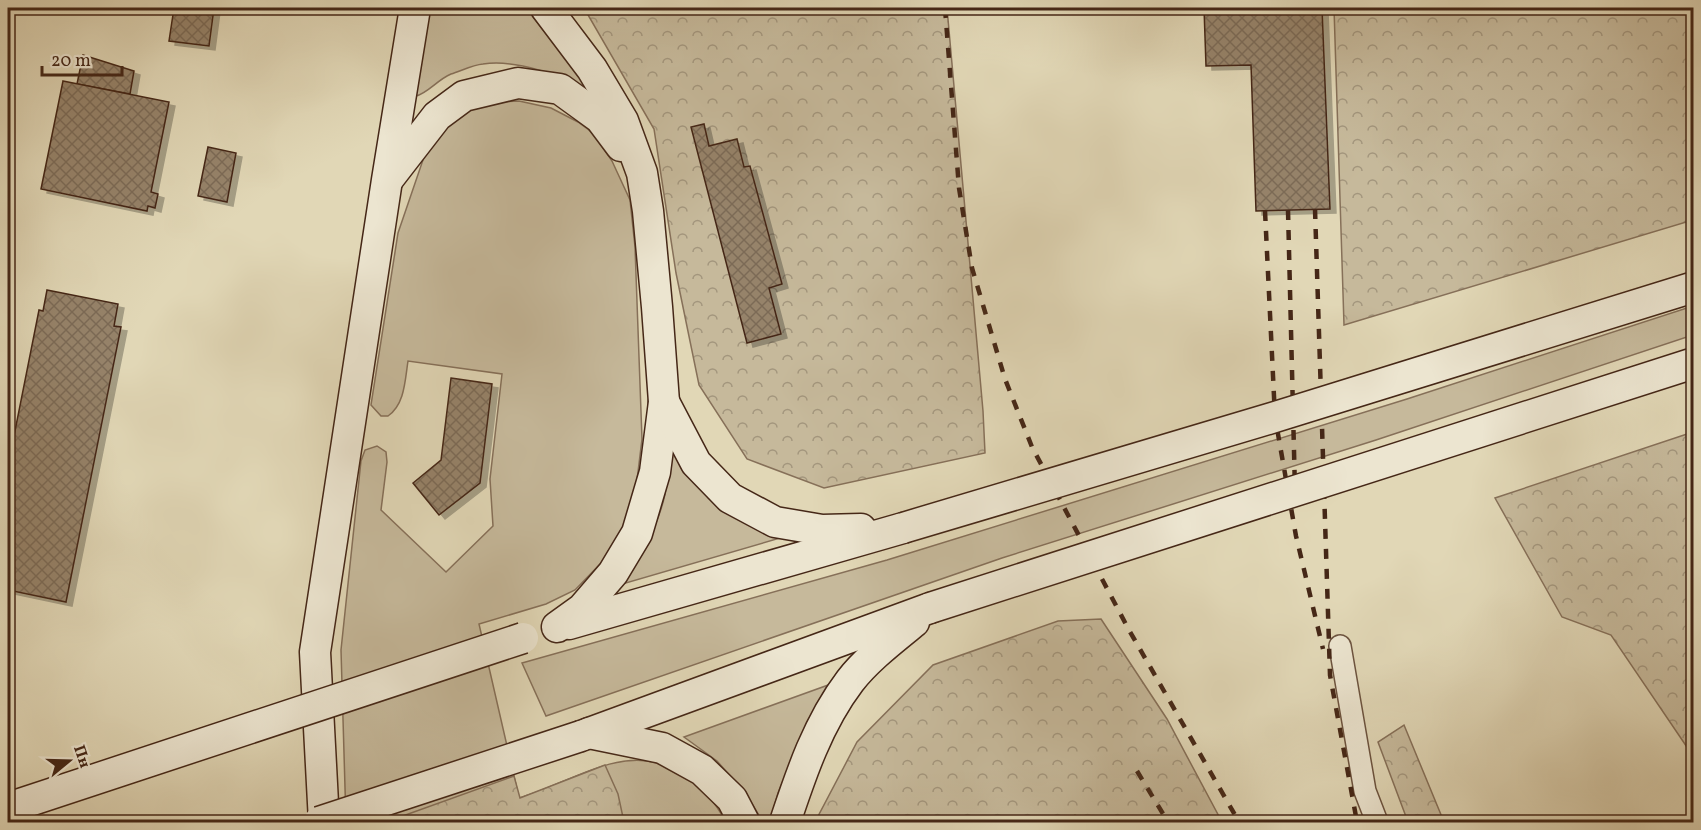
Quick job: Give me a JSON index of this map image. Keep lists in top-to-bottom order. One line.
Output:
{"scale_bar":"20 m","north":"right"}
